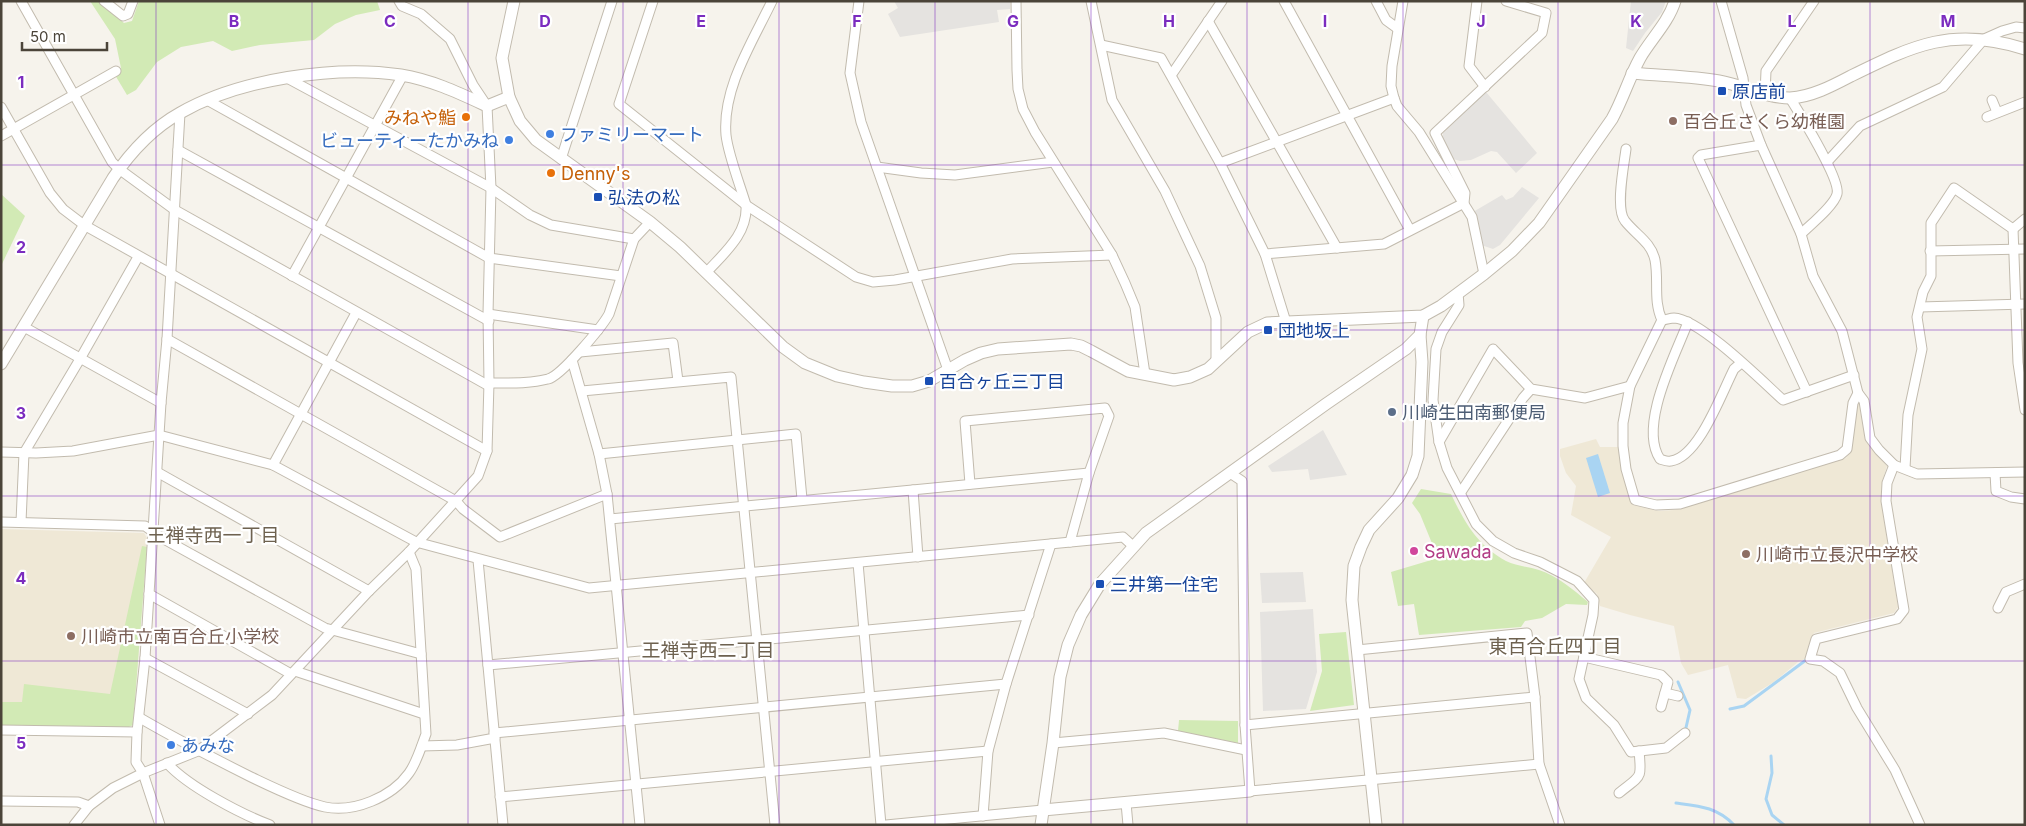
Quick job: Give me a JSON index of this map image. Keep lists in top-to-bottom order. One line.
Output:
{"districts":["王禅寺西一丁目","東百合丘四丁目","王禅寺西二丁目"],"places":{"transit":["原店前","弘法の松","団地坂上","百合ヶ丘三丁目","三井第一住宅"],"other":["みねや鮨","百合丘さくら幼稚園","ファミリーマート","ビューティーたかみね","Denny's","川崎生田南郵便局","Sawada","川崎市立長沢中学校","川崎市立南百合丘小学校","あみな"]},"scale_bar":"50 m","grid":{"columns":["B","C","D","E","F","G","H","I","J","K","L","M"],"rows":["1","2","3","4","5"]}}
